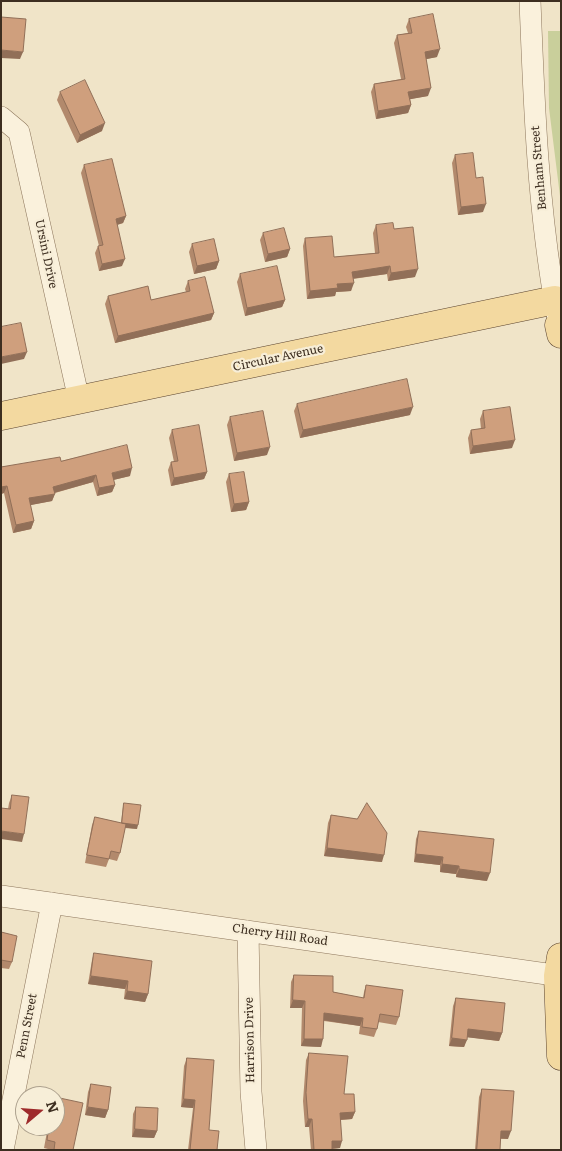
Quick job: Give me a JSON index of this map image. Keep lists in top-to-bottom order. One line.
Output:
{"streets":{"main road":["Circular Avenue"],"street":["Benham Street","Ursini Drive","Cherry Hill Road","Penn Street","Harrison Drive"]},"crossings":[["Benham Street","Circular Avenue"],["Ursini Drive","Circular Avenue"],["Cherry Hill Road","Penn Street"],["Cherry Hill Road","Harrison Drive"]],"north":"right"}
